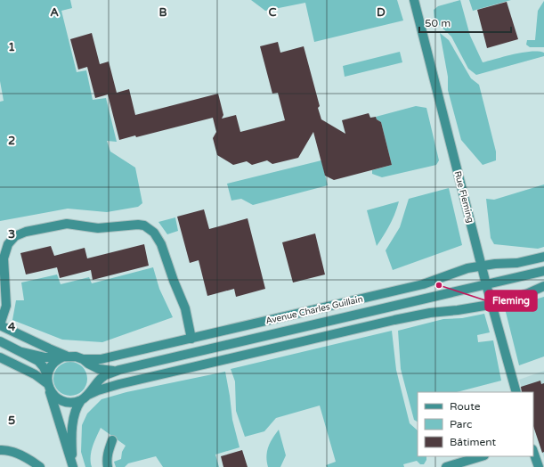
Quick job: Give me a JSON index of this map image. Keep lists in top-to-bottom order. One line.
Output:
{"streets":{"street":["Rue Fleming","Avenue Charles Guillain"]},"crossings":[["Rue Fleming","Avenue Charles Guillain"]],"places":["Fleming"],"legend":["Route","Parc","Bâtiment"],"scale_bar":"50 m","grid":{"columns":["A","B","C","D"],"rows":["1","2","3","4","5"]}}
